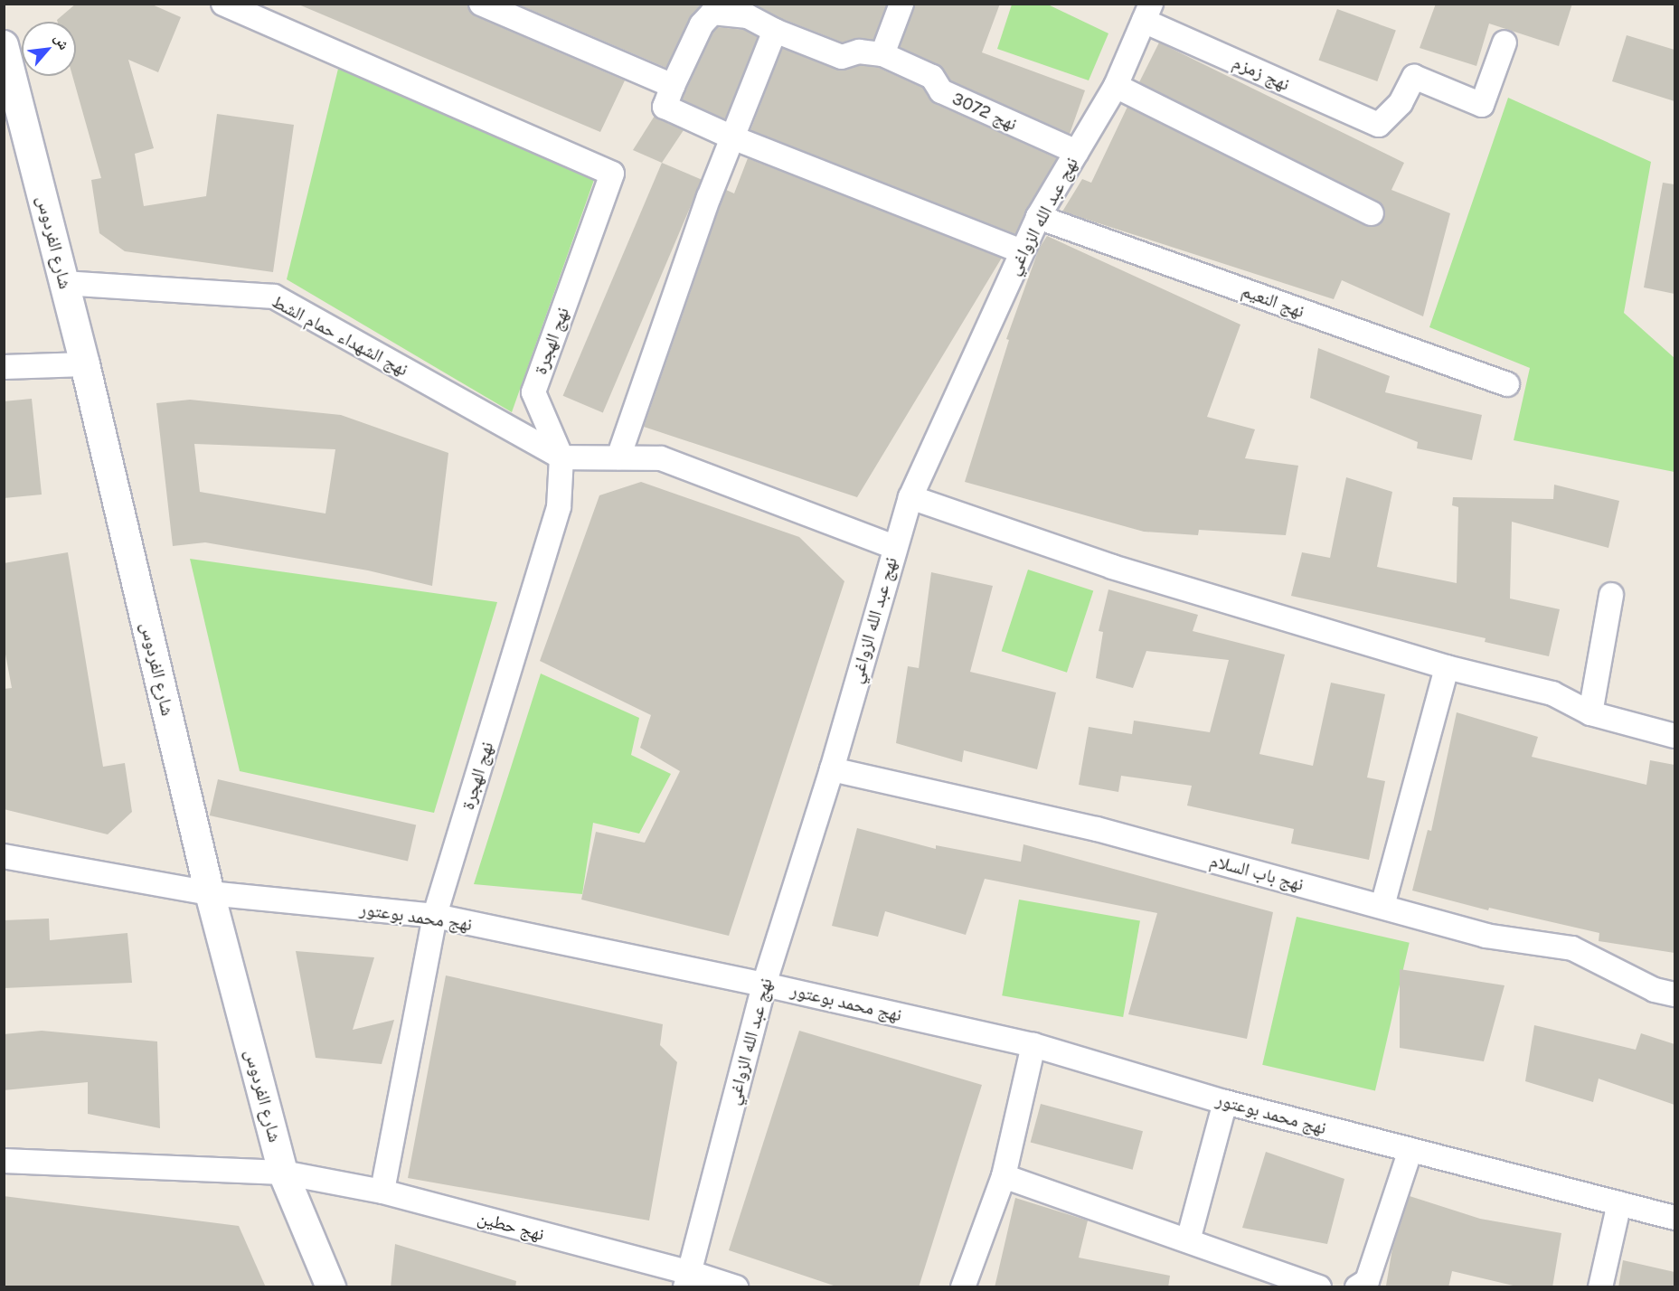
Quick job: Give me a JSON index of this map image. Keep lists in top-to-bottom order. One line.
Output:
{"streets":{"street":["نهج زمزم","نهج 3072","نهج عبد الله الزواغي","شارع الفردوس","نهج النعيم","نهج الشهداء حمام الشط","نهج الهجرة","نهج باب السلام","نهج محمد بوعتور","نهج حطين"]},"crossings":[["نهج زمزم","نهج عبد الله الزواغي"],["نهج 3072","نهج عبد الله الزواغي"],["نهج عبد الله الزواغي","نهج النعيم"],["نهج عبد الله الزواغي","نهج باب السلام"],["نهج عبد الله الزواغي","نهج محمد بوعتور"],["نهج عبد الله الزواغي","نهج حطين"],["شارع الفردوس","نهج الشهداء حمام الشط"],["شارع الفردوس","نهج محمد بوعتور"],["شارع الفردوس","نهج حطين"],["نهج الشهداء حمام الشط","نهج الهجرة"],["نهج الهجرة","نهج محمد بوعتور"],["نهج الهجرة","نهج حطين"]],"north":"top right"}
